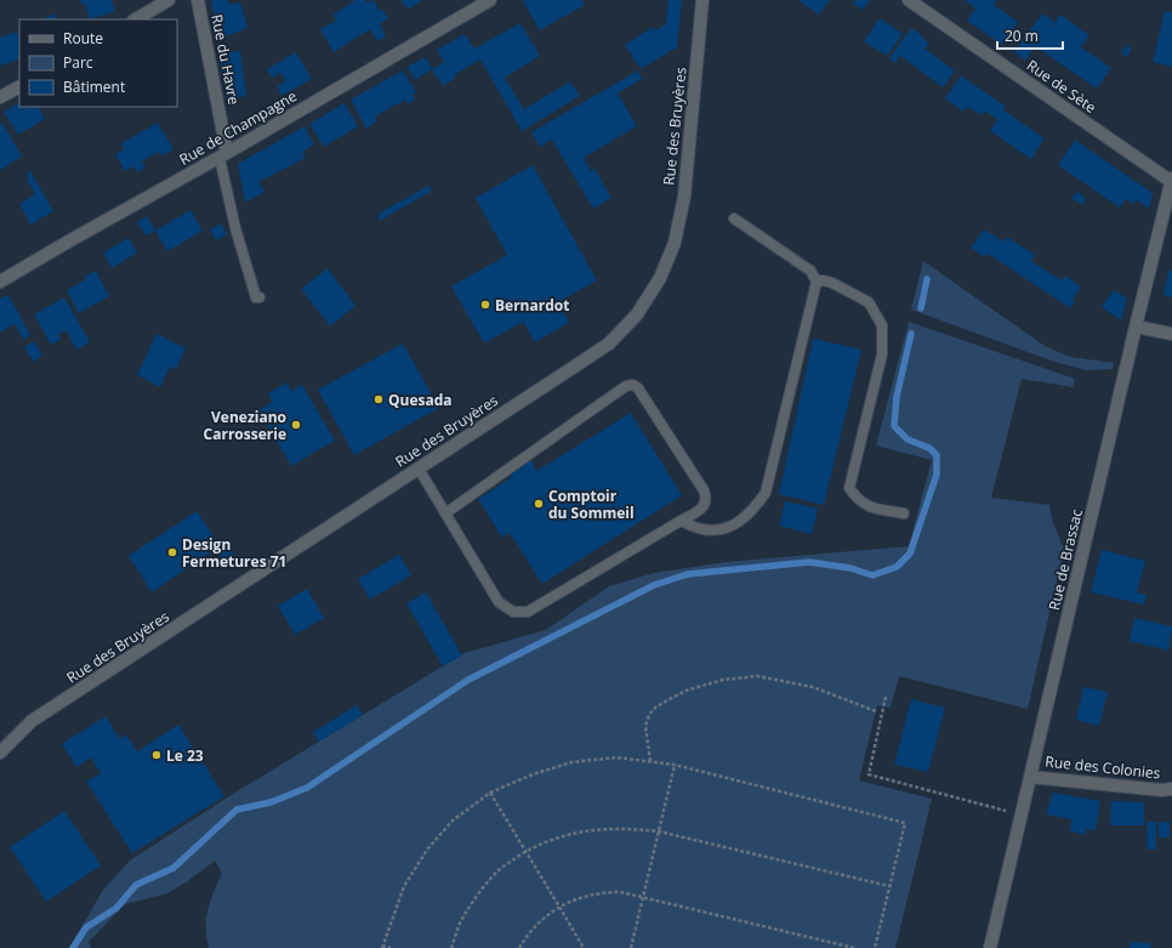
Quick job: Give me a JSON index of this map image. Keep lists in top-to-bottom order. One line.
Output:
{"streets":{"street":["Rue du Havre","Rue de Sète","Rue des Bruyères","Rue de Champagne","Rue de Brassac","Rue des Colonies"]},"crossings":[["Rue du Havre","Rue de Champagne"],["Rue de Sète","Rue de Brassac"],["Rue de Brassac","Rue des Colonies"]],"places":["Bernardot","Quesada","Veneziano Carrosserie","Comptoir du Sommeil","Design Fermetures 71","Le 23"],"legend":["Route","Parc","Bâtiment"],"scale_bar":"20 m"}
